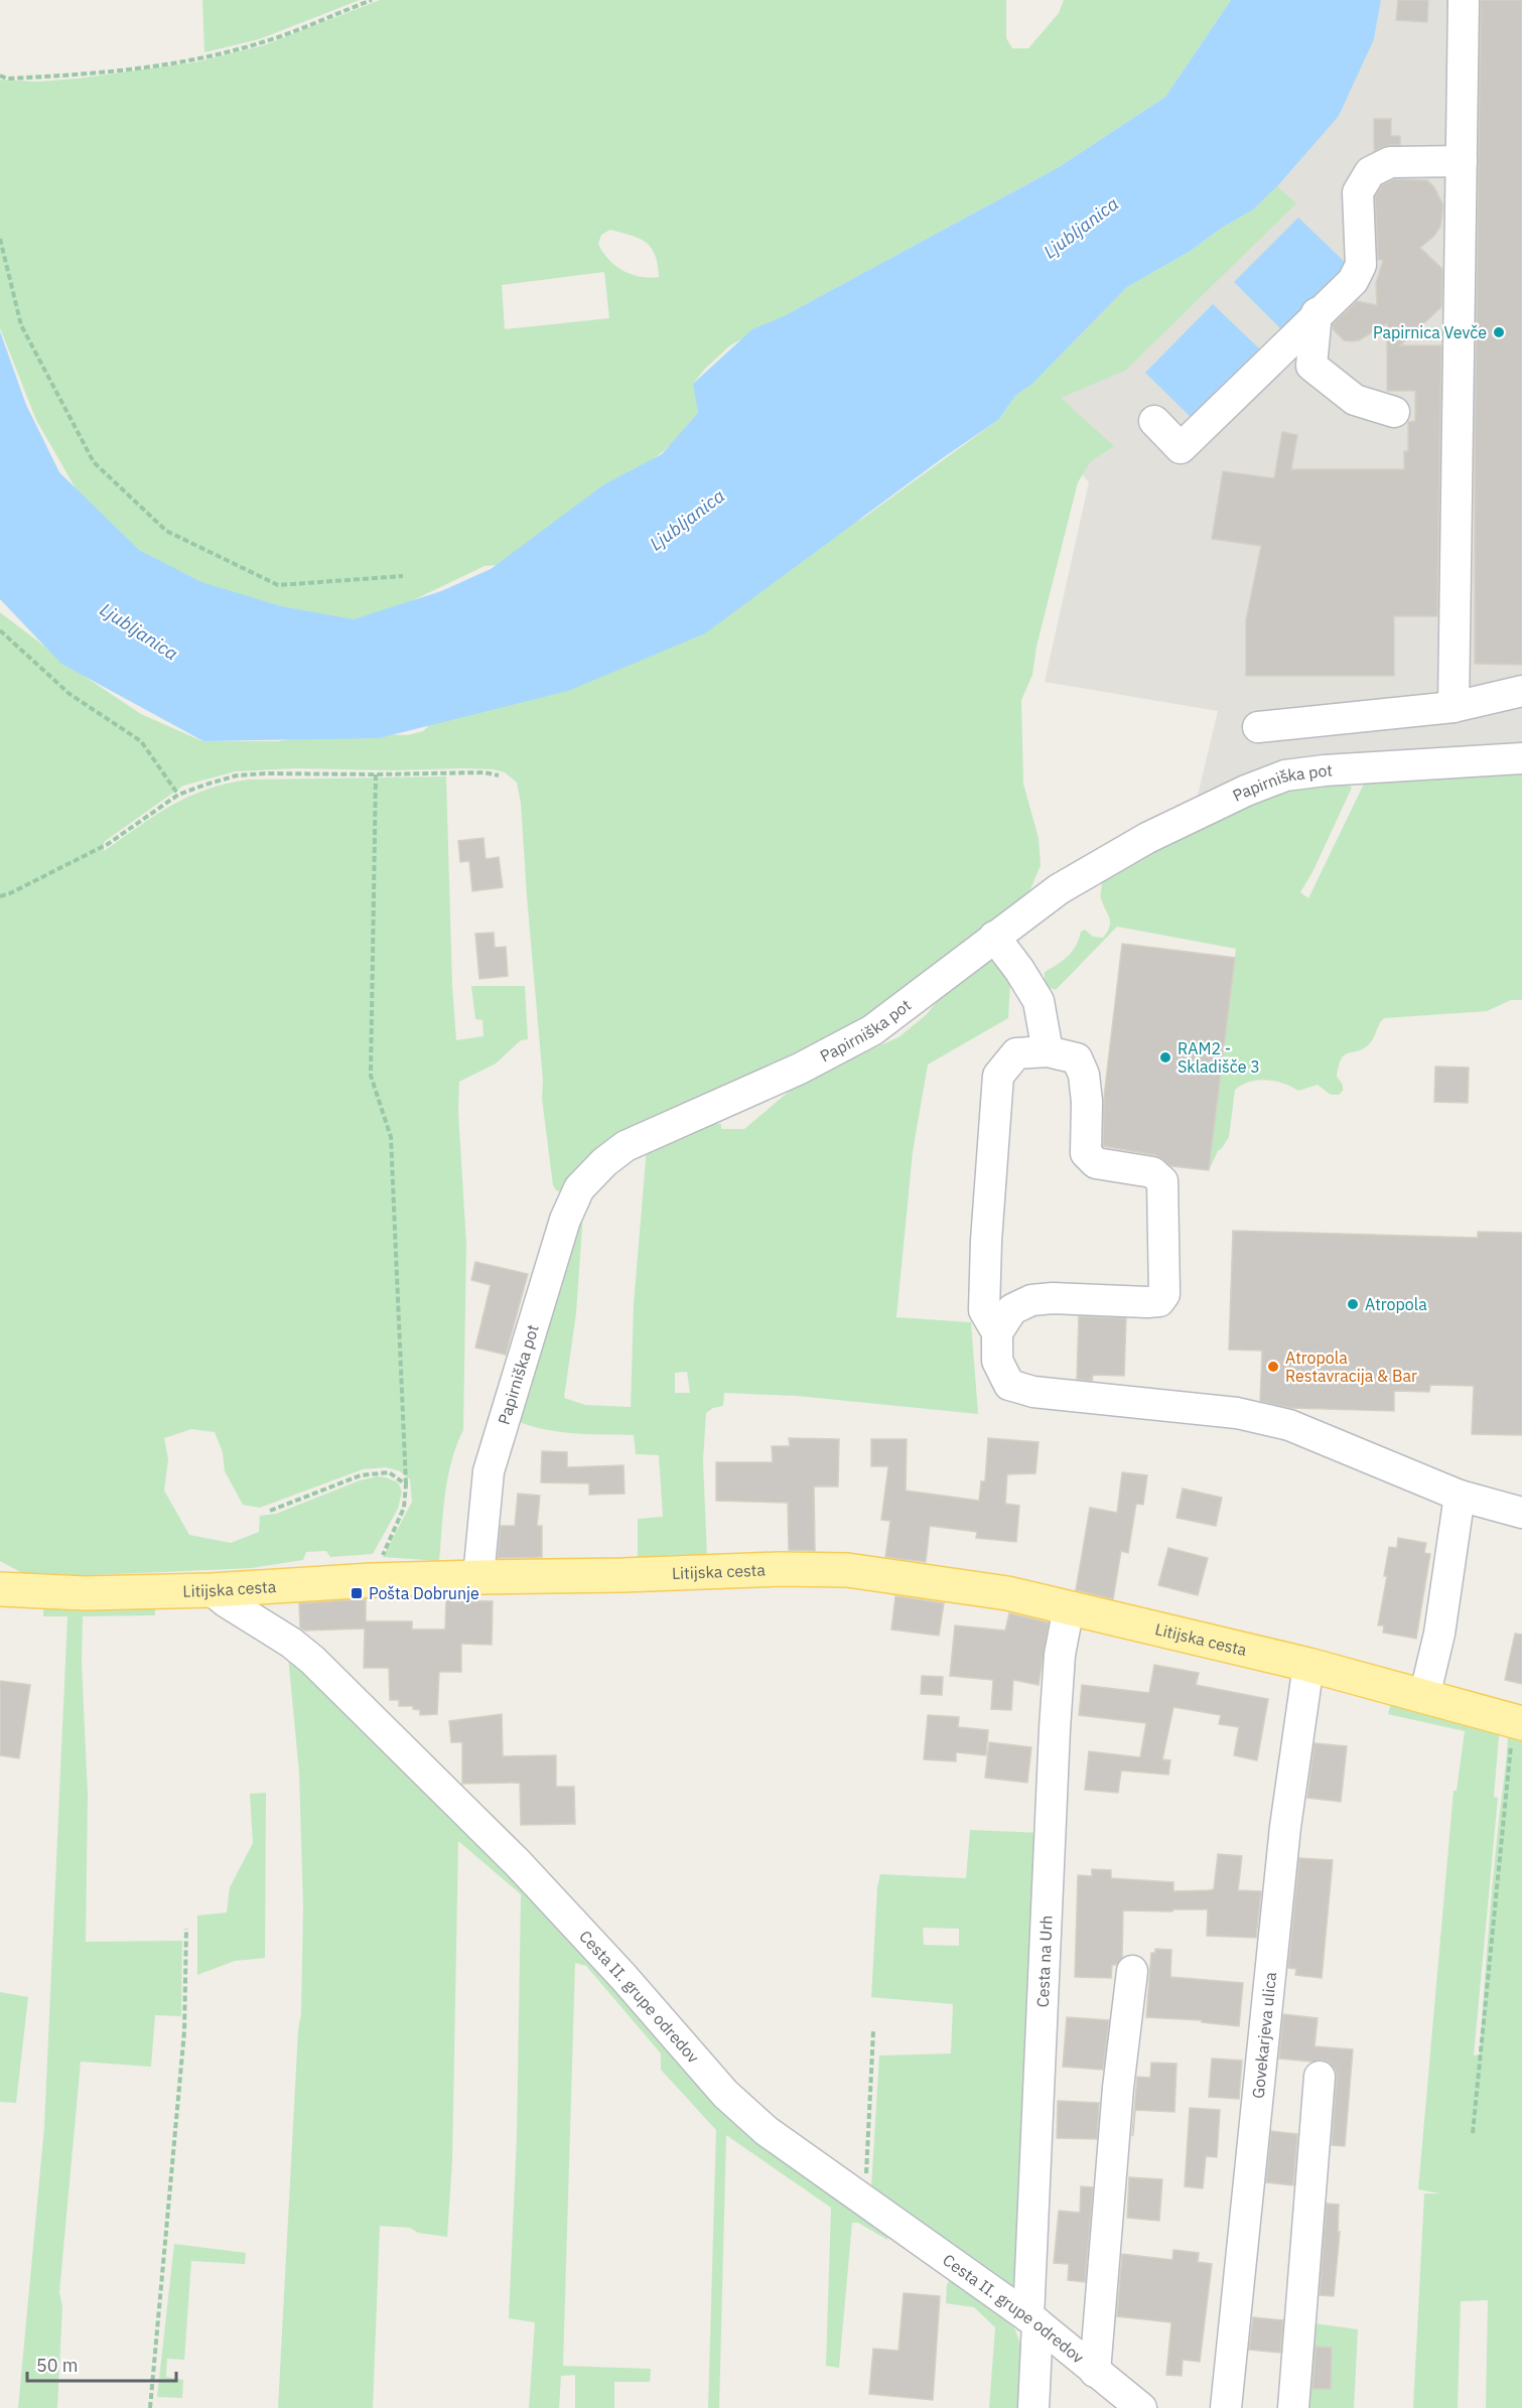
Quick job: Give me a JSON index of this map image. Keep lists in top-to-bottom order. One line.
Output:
{"streets":{"main road":["Litijska cesta"],"street":["Papirniška pot","Cesta na Urh","Cesta II. grupe odredov","Govekarjeva ulica"]},"crossings":[["Papirniška pot","Litijska cesta"],["Litijska cesta","Cesta na Urh"],["Litijska cesta","Cesta II. grupe odredov"],["Litijska cesta","Govekarjeva ulica"],["Cesta na Urh","Cesta II. grupe odredov"]],"water":["Ljubljanica"],"places":{"other":["Papirnica Vevče","RAM2 - Skladišče 3","Atropola","Atropola Restavracija & Bar"],"transit":["Pošta Dobrunje"]},"scale_bar":"50 m"}
